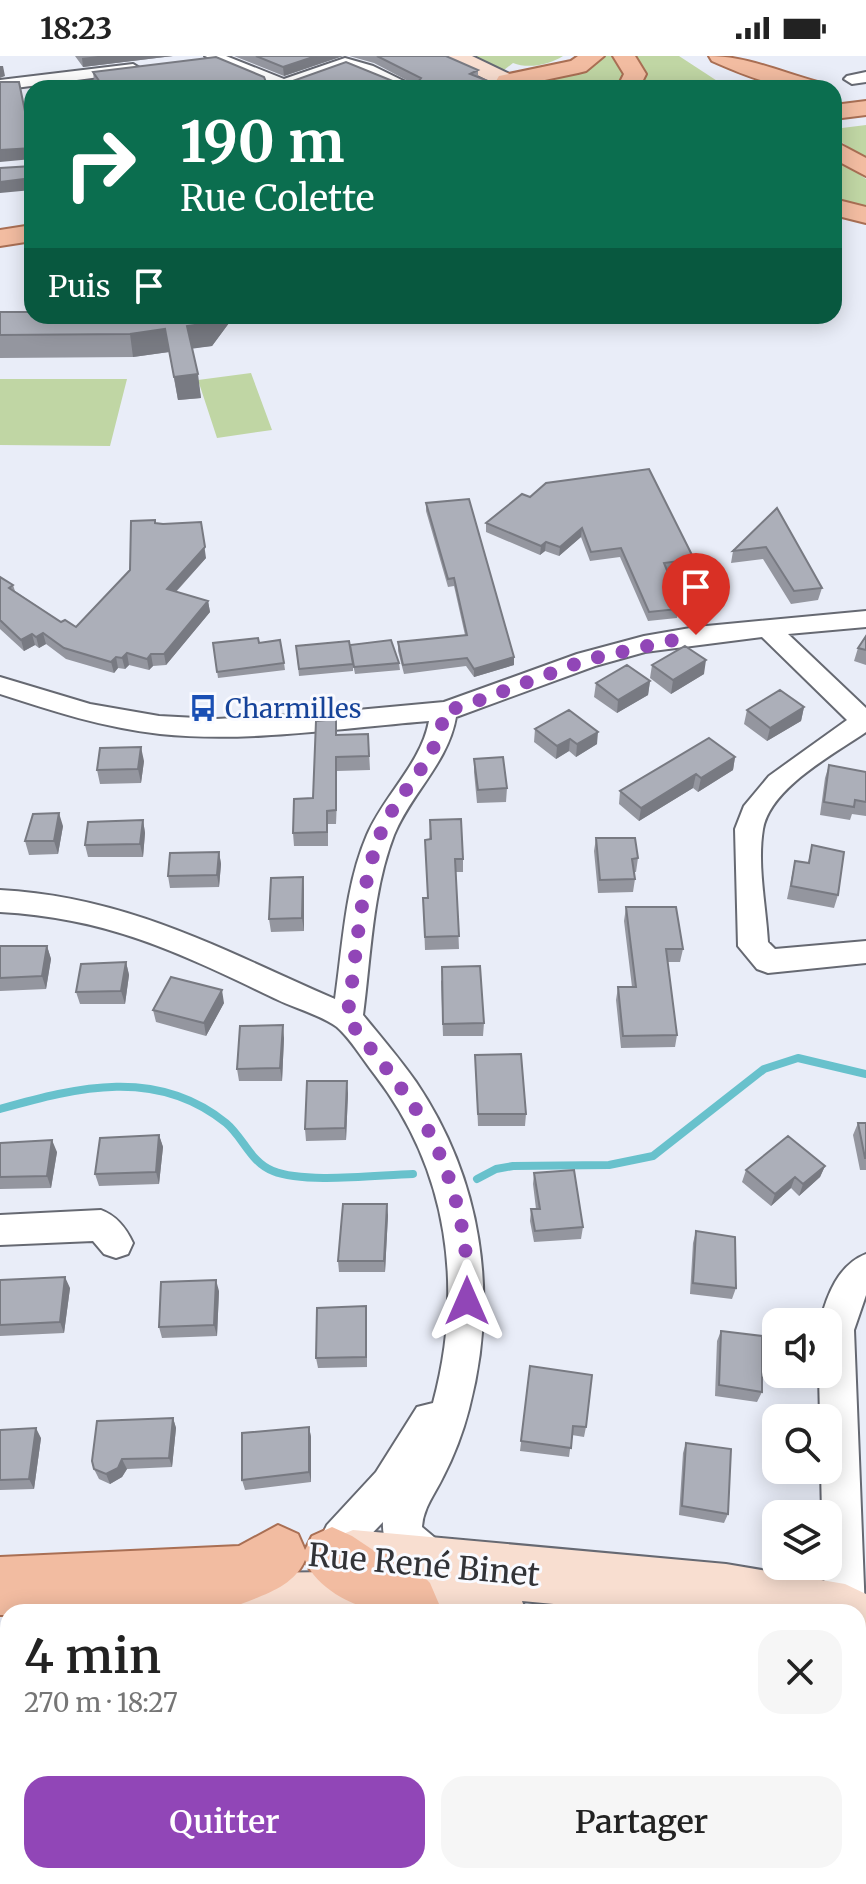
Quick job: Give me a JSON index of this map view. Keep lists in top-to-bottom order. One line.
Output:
{"streets":{"street":["Rue René Binet"]},"places":{"bus stop":["Charmilles"]},"page":{"status":"18:23","turn":["190 m","Rue Colette"],"then":"Puis","heading":["4 min","270 m · 18:27"],"buttons":["Quitter","Partager"]}}
